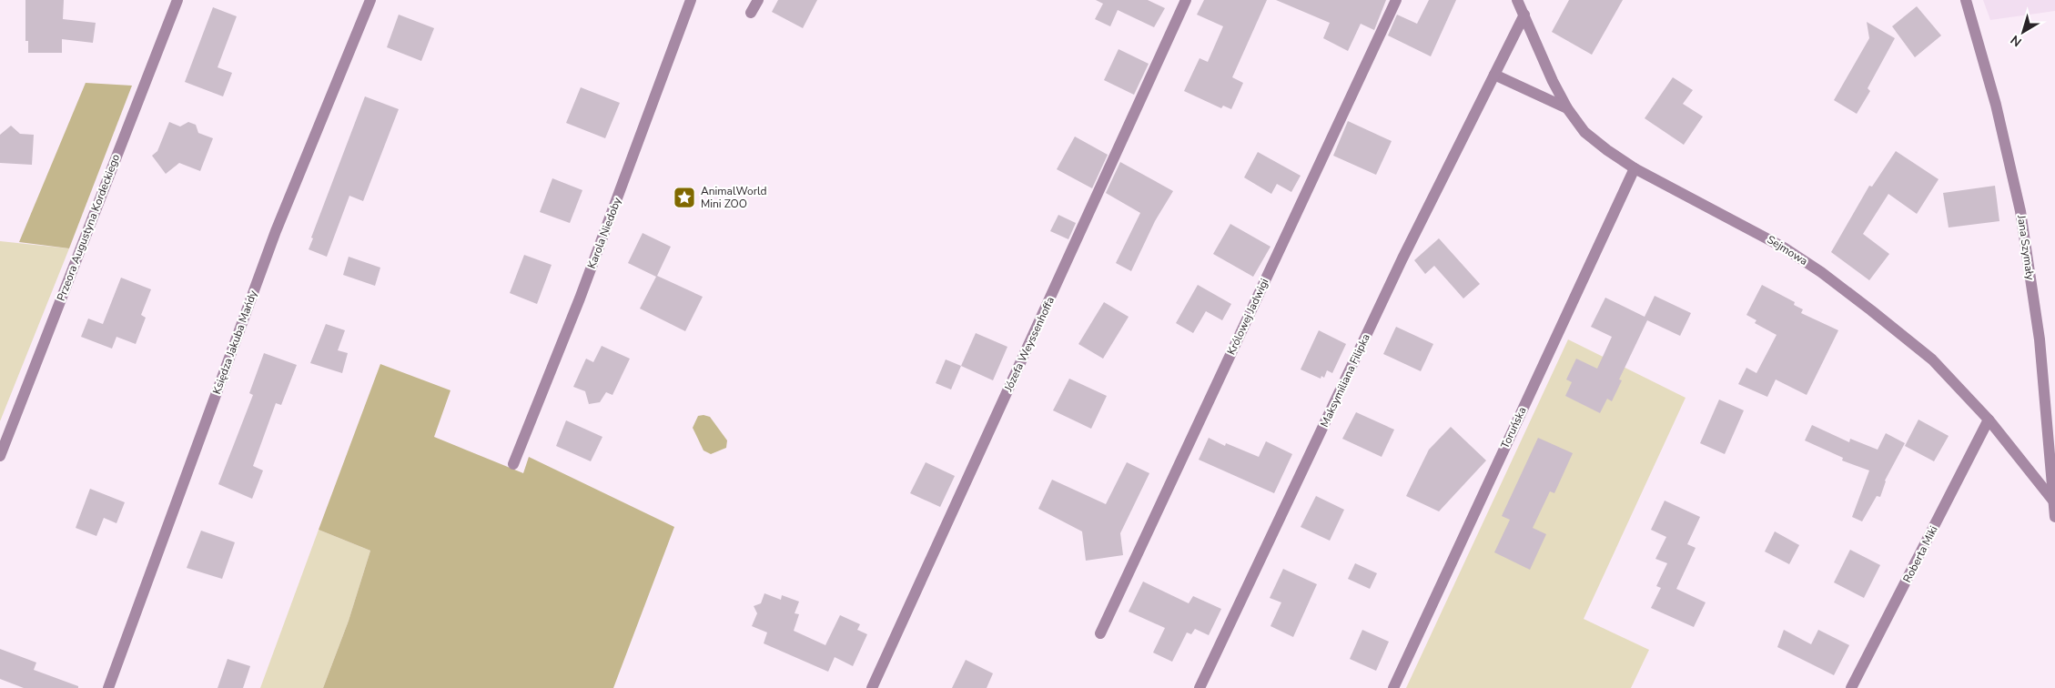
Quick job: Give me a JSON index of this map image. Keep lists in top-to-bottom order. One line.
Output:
{"streets":{"street":["Przeora Augustyna Kordeckiego","Karola Niedoby","Jana Szymały","Sejmowa","Królowej Jadwigi","Księdza Jakuba Mańdy","Józefa Weyssenhoffa","Maksymiliana Filipka","Toruńska","Roberta Miki"]},"crossings":[["Jana Szymały","Sejmowa"],["Sejmowa","Maksymiliana Filipka"],["Sejmowa","Toruńska"],["Sejmowa","Roberta Miki"]],"places":{"place":["AnimalWorld Mini ZOO"]},"north":"bottom left"}
